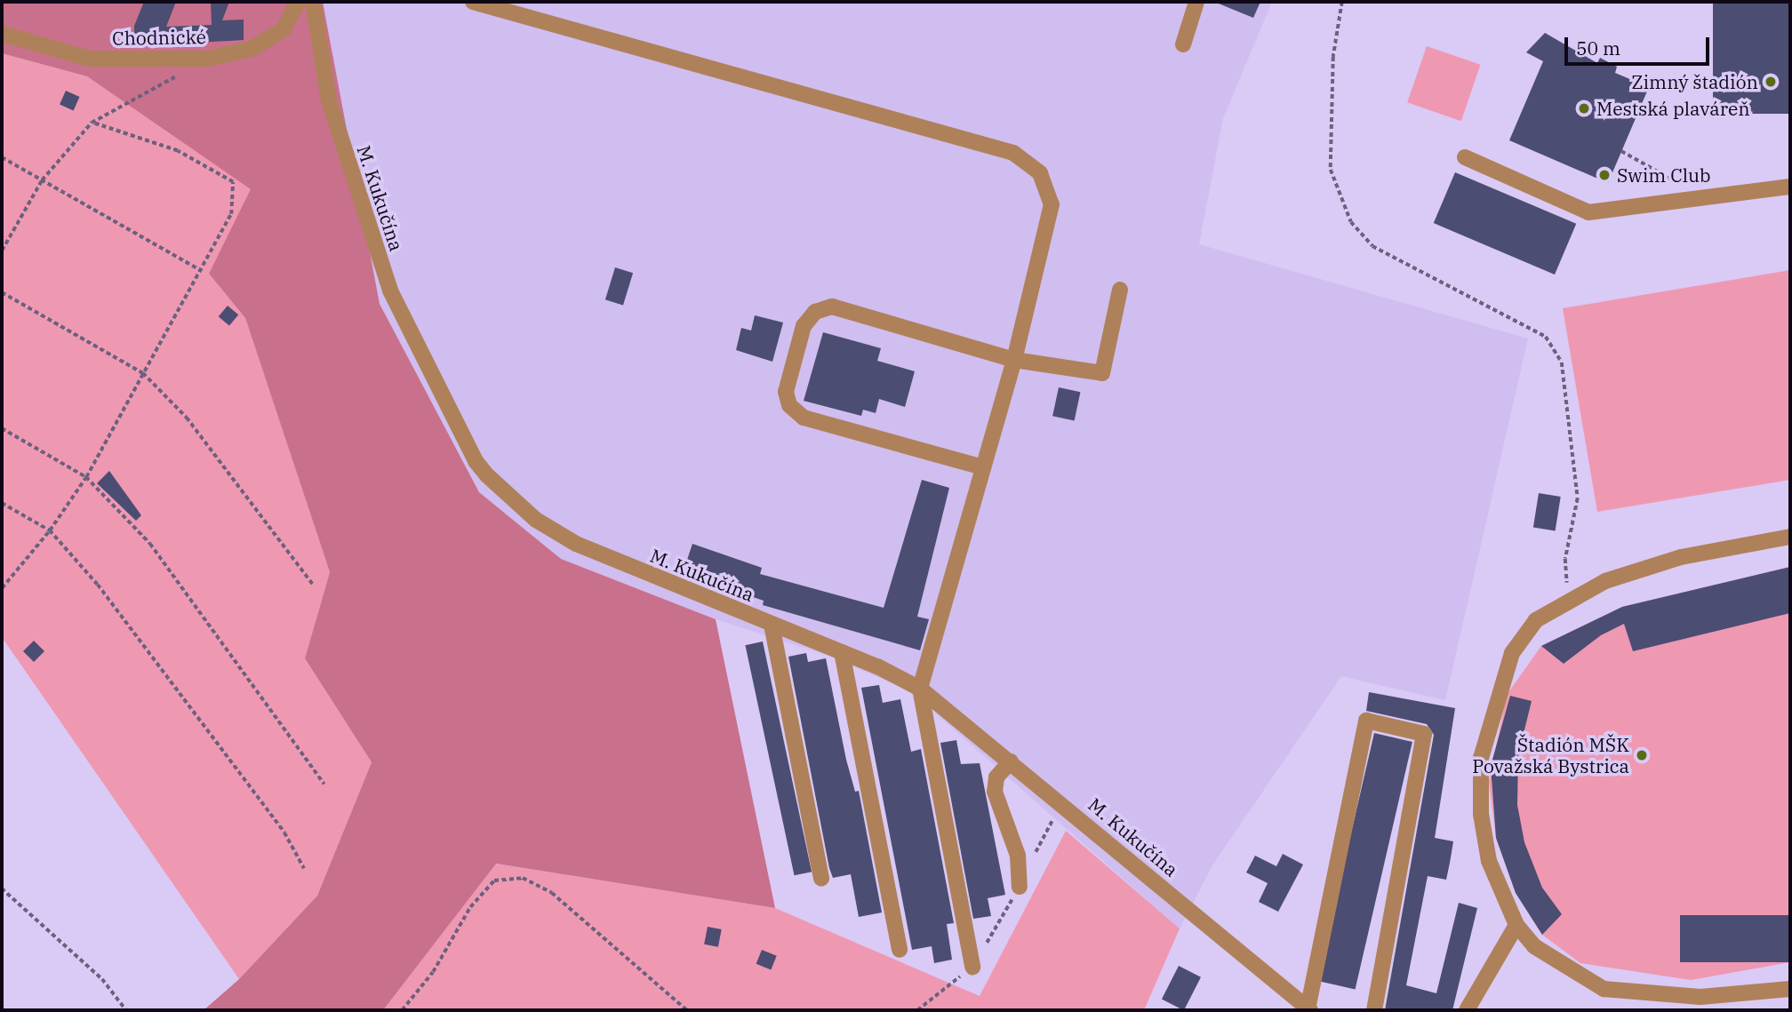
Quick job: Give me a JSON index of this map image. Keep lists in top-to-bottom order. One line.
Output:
{"streets":{"street":["Chodnické","M. Kukučína"]},"places":["Zimný štadión","Mestská plaváreň","Swim Club","Štadión MŠK Považská Bystrica"],"scale_bar":"50 m"}
